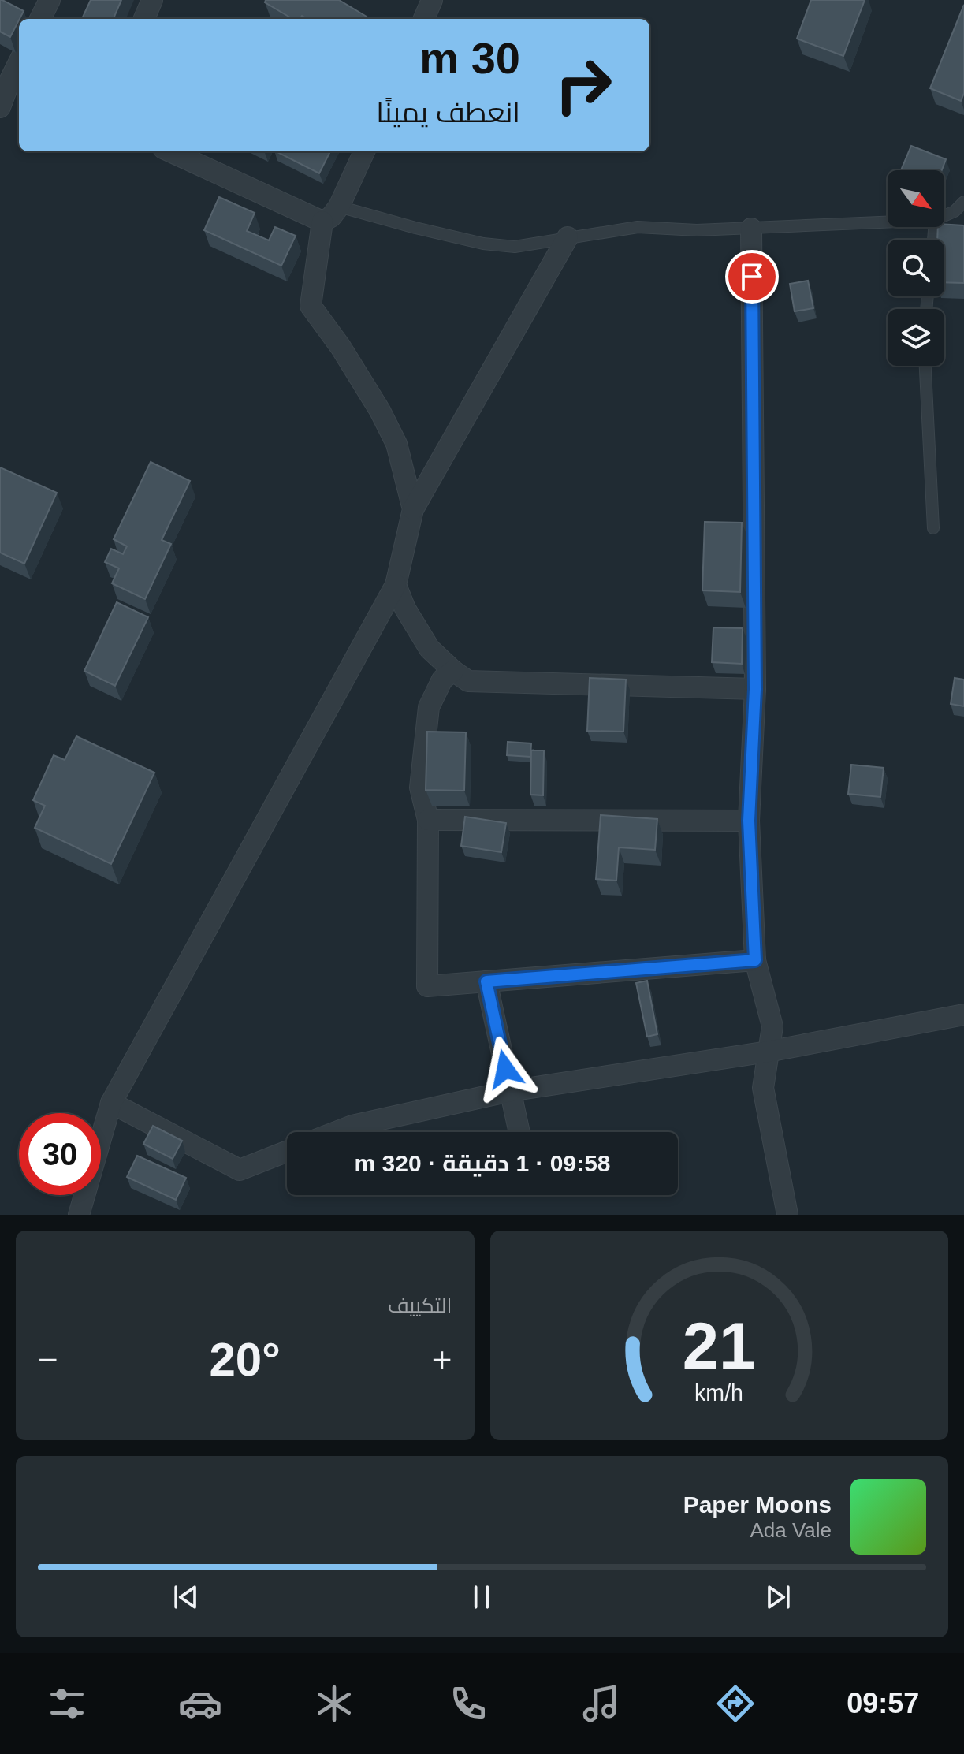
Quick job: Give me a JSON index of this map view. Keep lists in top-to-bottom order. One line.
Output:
{"north":"bottom right","page":{"turn":["30 m","انعطف يمينًا"],"limit":"30","trip":"09:58 · 1 دقيقة · 320 m","tile":"التكييف","heat":["−","20°","+"],"song":["Paper Moons","Ada Vale"],"tabs":"09:57","gauge":["21","km/h"]}}
